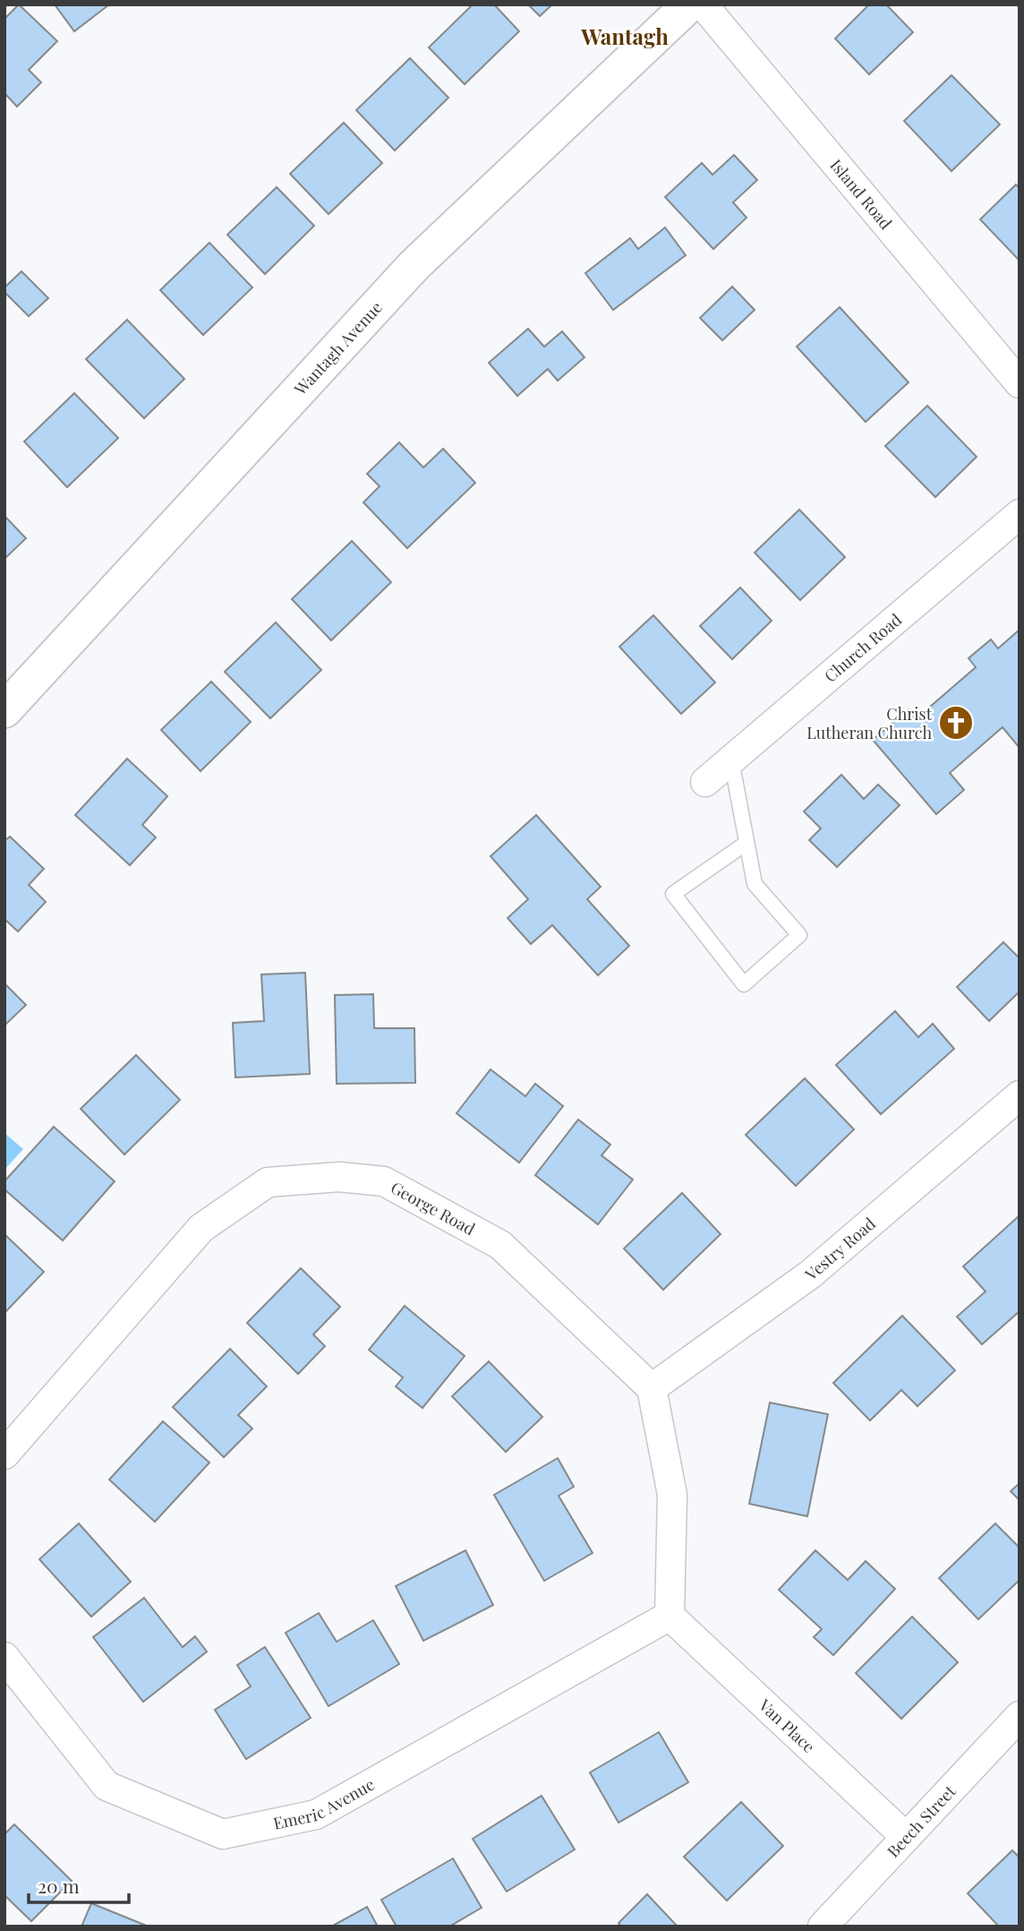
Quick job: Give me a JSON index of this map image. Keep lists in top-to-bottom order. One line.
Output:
{"streets":{"main road":["Wantagh Avenue"],"street":["Island Road","Church Road","George Road","Vestry Road","Van Place","Emeric Avenue","Beech Street"]},"crossings":[["George Road","Vestry Road"],["Van Place","Emeric Avenue"],["Van Place","Beech Street"]],"districts":["Wantagh"],"places":{"church":["Christ Lutheran Church"]},"scale_bar":"20 m"}
